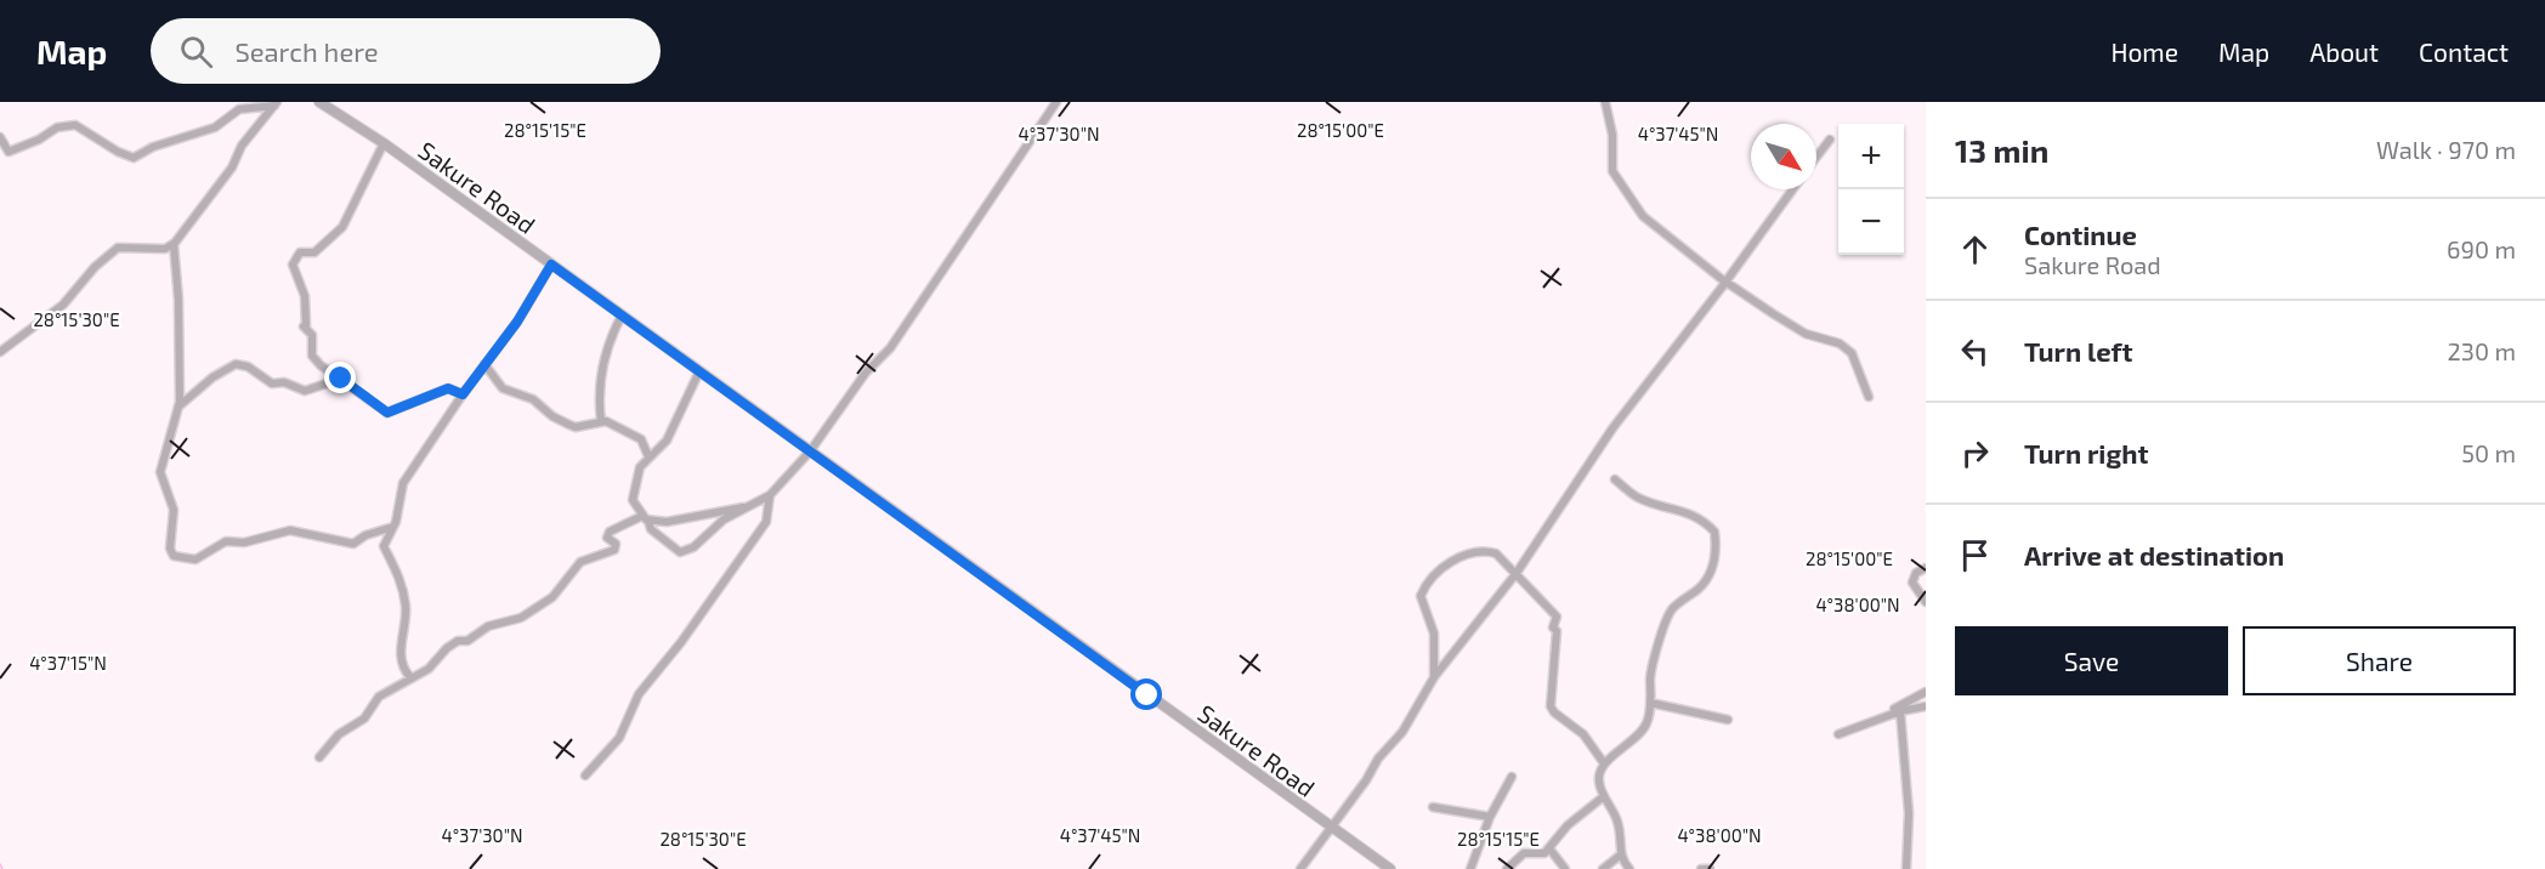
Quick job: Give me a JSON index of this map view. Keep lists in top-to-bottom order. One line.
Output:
{"streets":{"street":["Sakure Road"]},"north":"bottom right","page":{"header":"Map","search":"Search here","nav":["Home","Map","About","Contact"],"heading":["13 min","Walk · 970 m"],"map_buttons":["+","−"],"list":[["Continue","Sakure Road","690 m"],["Turn left","230 m"],["Turn right","50 m"],"Arrive at destination"],"buttons":["Save","Share"]},"coordinates":["28°15'15\"E","28°15'00\"E","4°37'30\"N","4°37'45\"N","28°15'30\"E","4°38'00\"N","4°37'15\"N"]}
